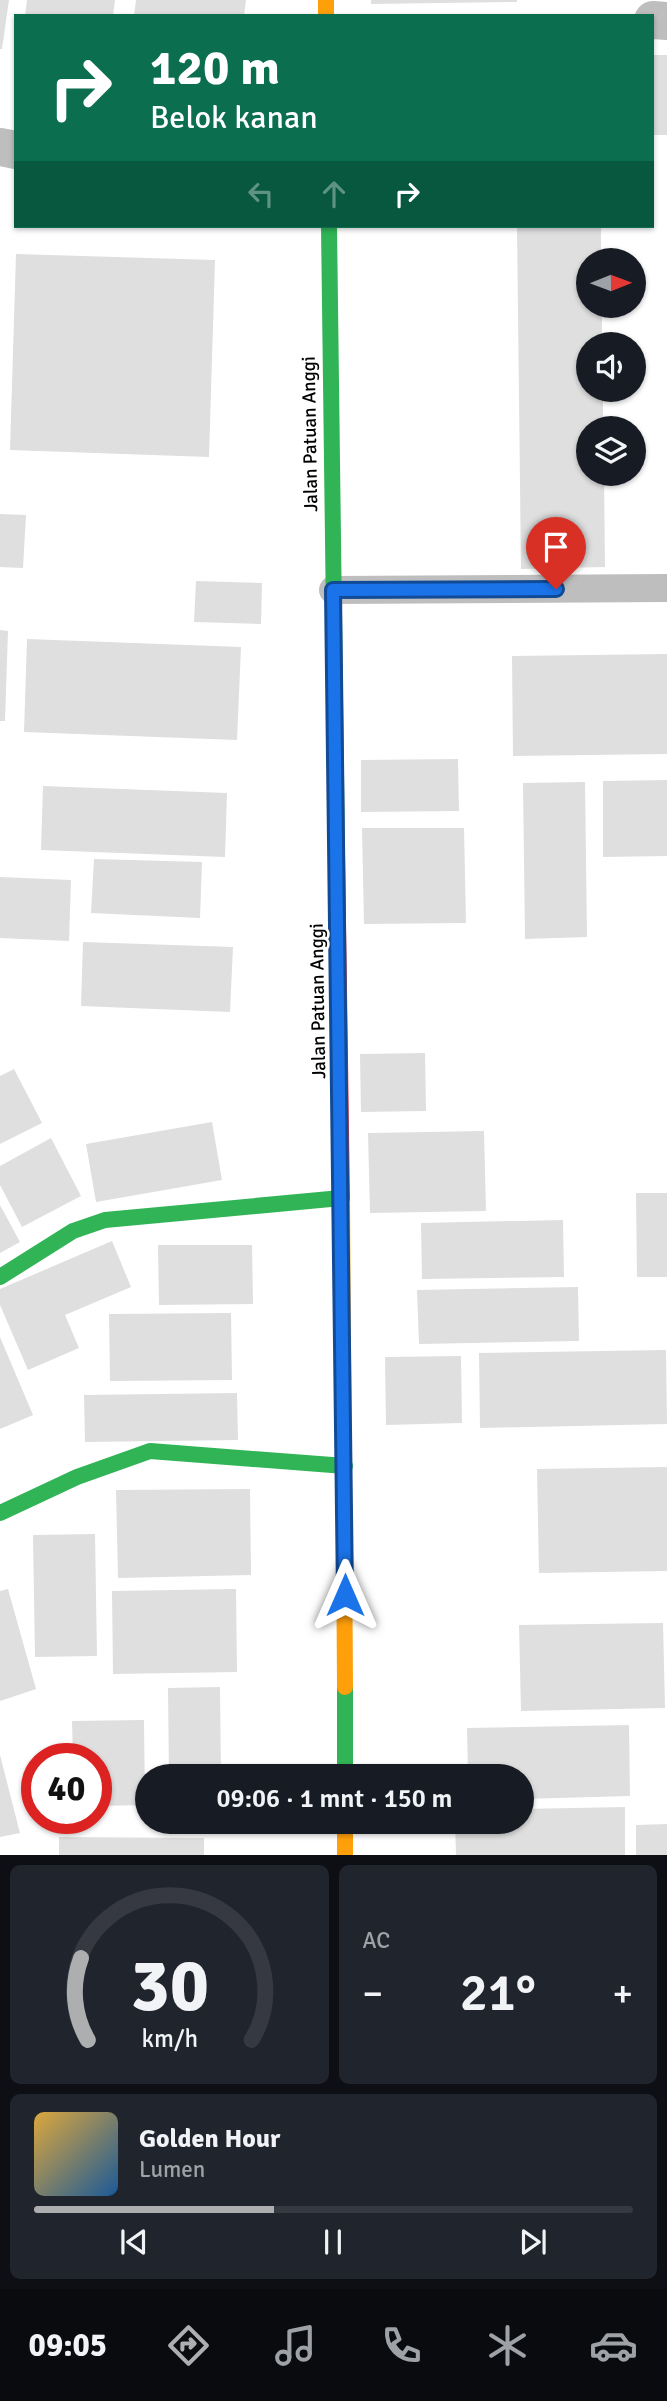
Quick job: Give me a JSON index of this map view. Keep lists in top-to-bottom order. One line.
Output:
{"streets":{"street":["Jalan Patuan Anggi"]},"north":"right","page":{"turn":["120 m","Belok kanan"],"limit":"40","trip":"09:06 · 1 mnt · 150 m","tile":"AC","heat":["−","21°","+"],"song":["Golden Hour","Lumen"],"tabs":"09:05","gauge":["30","km/h"]}}
